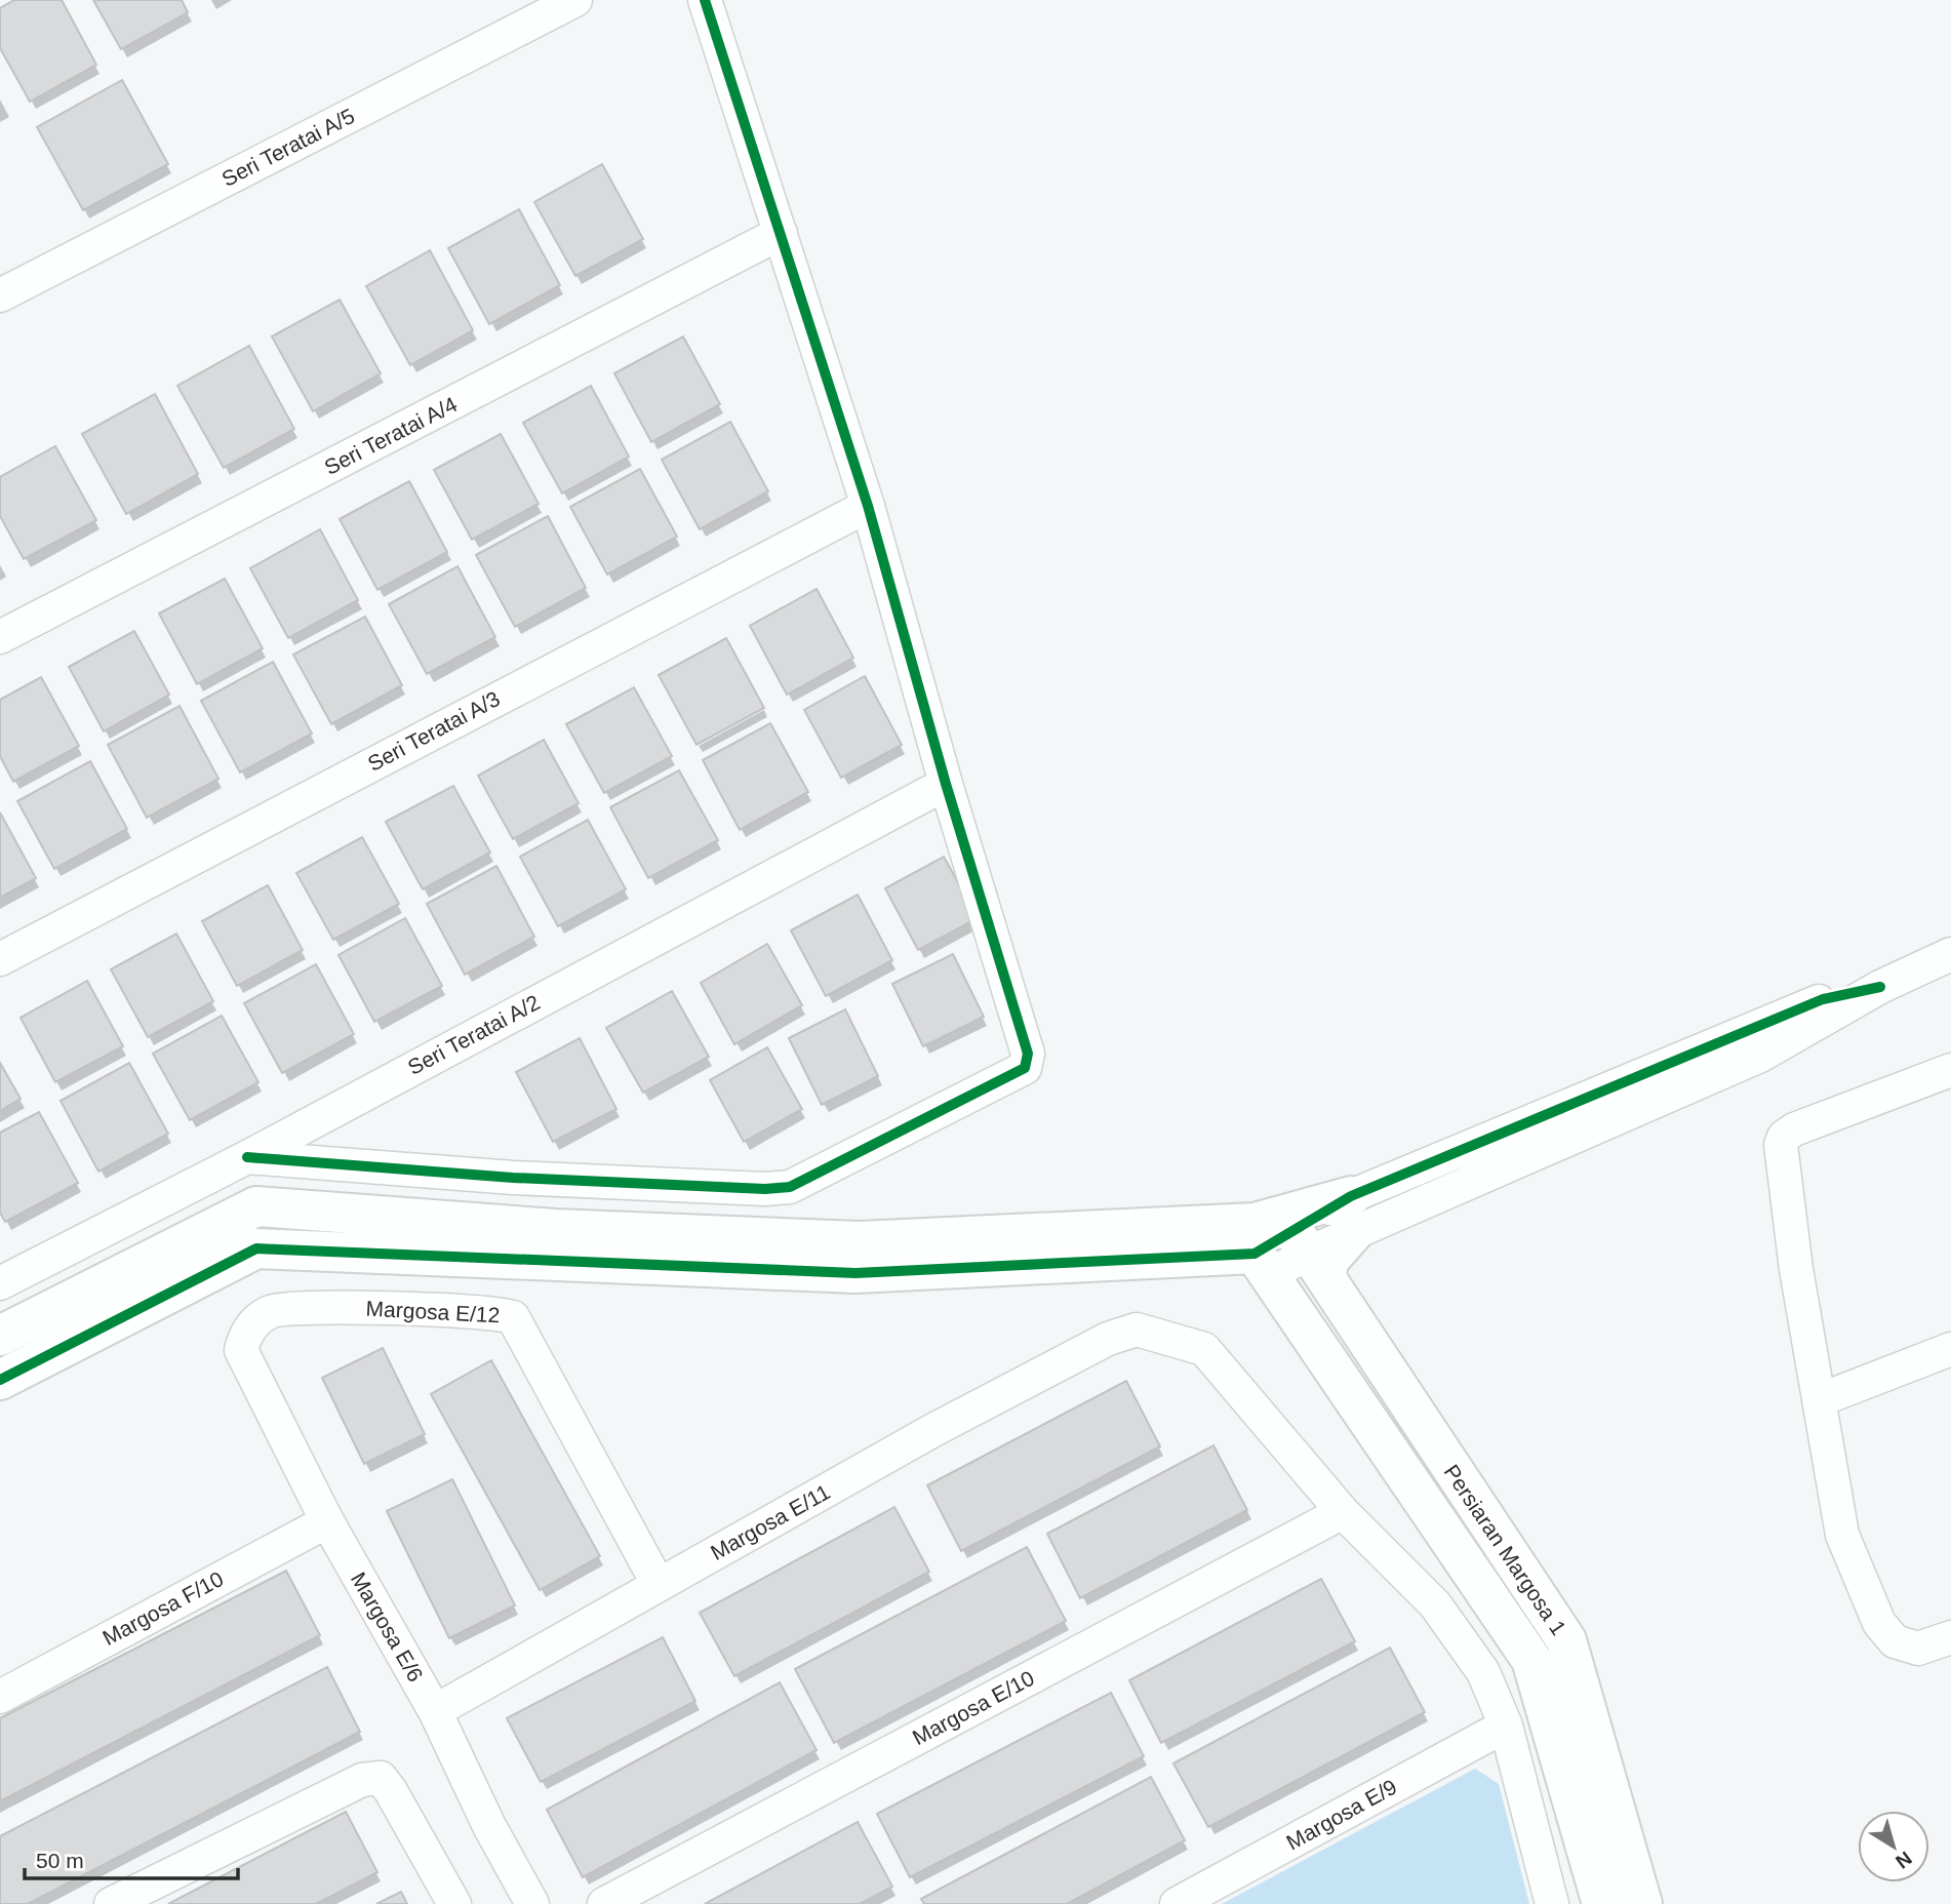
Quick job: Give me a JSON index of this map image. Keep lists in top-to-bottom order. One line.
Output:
{"streets":{"street":["Seri Teratai A/5","Seri Teratai A/4","Seri Teratai A/3","Seri Teratai A/2","Margosa E/12","Margosa E/11","Persiaran Margosa 1","Margosa F/10","Margosa E/6","Margosa E/10","Margosa E/9"]},"crossings":[["Margosa E/12","Margosa E/11"],["Margosa E/12","Margosa E/6"],["Margosa E/11","Margosa E/6"],["Margosa E/11","Margosa E/10"],["Margosa E/11","Margosa E/9"],["Margosa F/10","Margosa E/6"]],"scale_bar":"50 m","north":"bottom right"}
